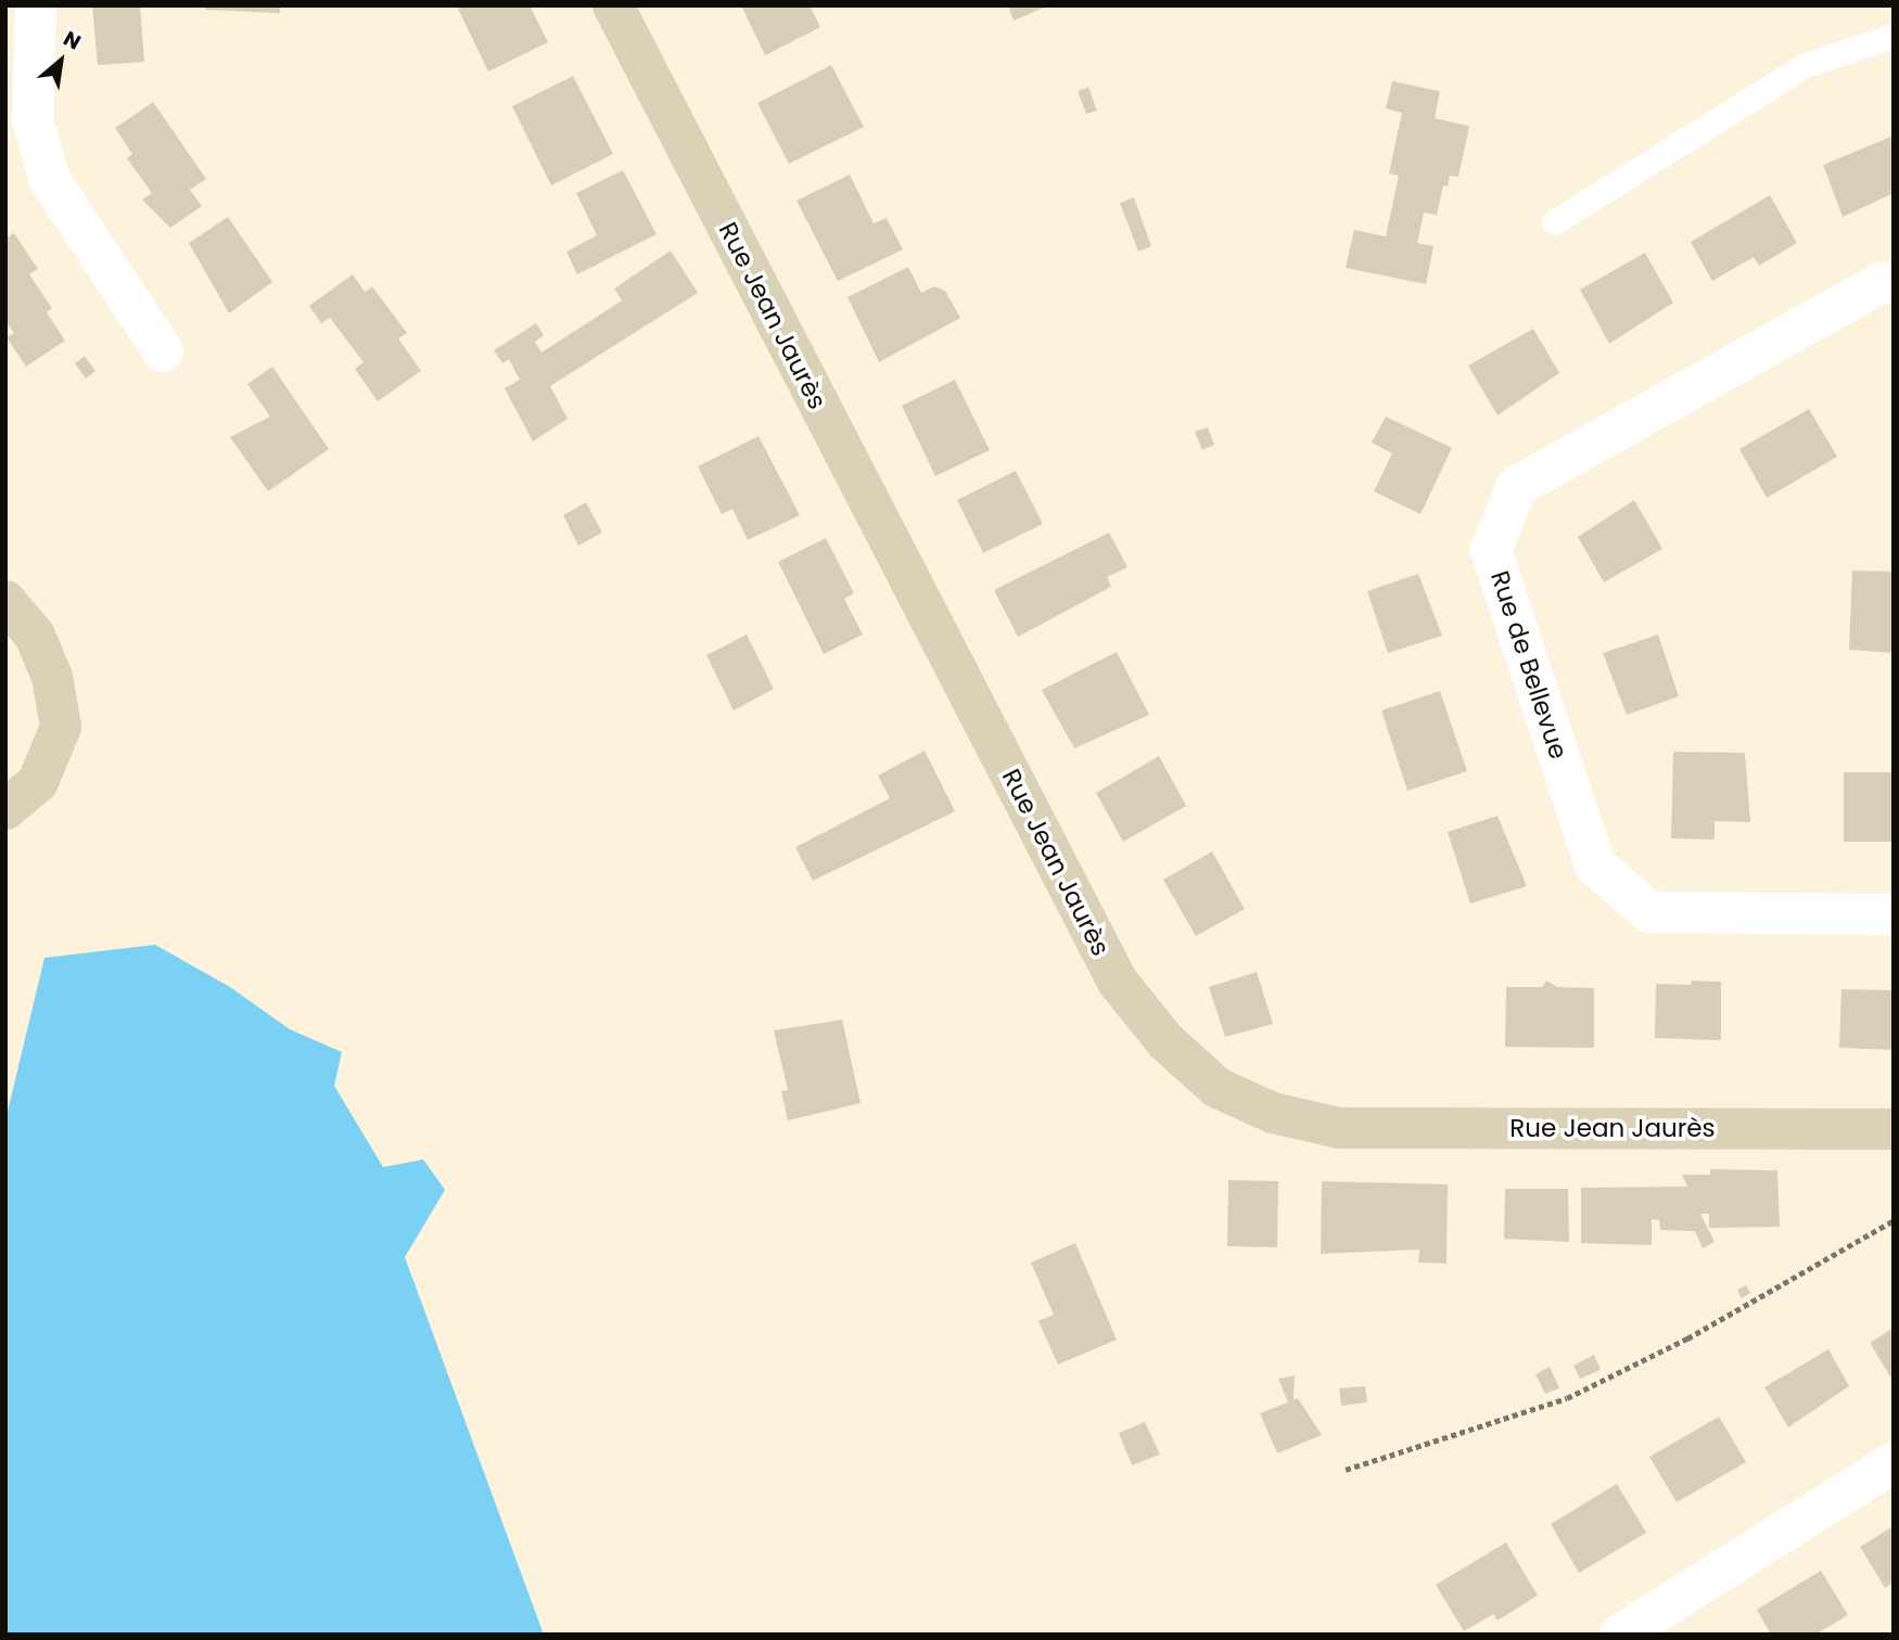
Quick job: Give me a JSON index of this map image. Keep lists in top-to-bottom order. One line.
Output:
{"streets":{"street":["Rue Jean Jaurès","Rue de Bellevue"]},"north":"top right"}
